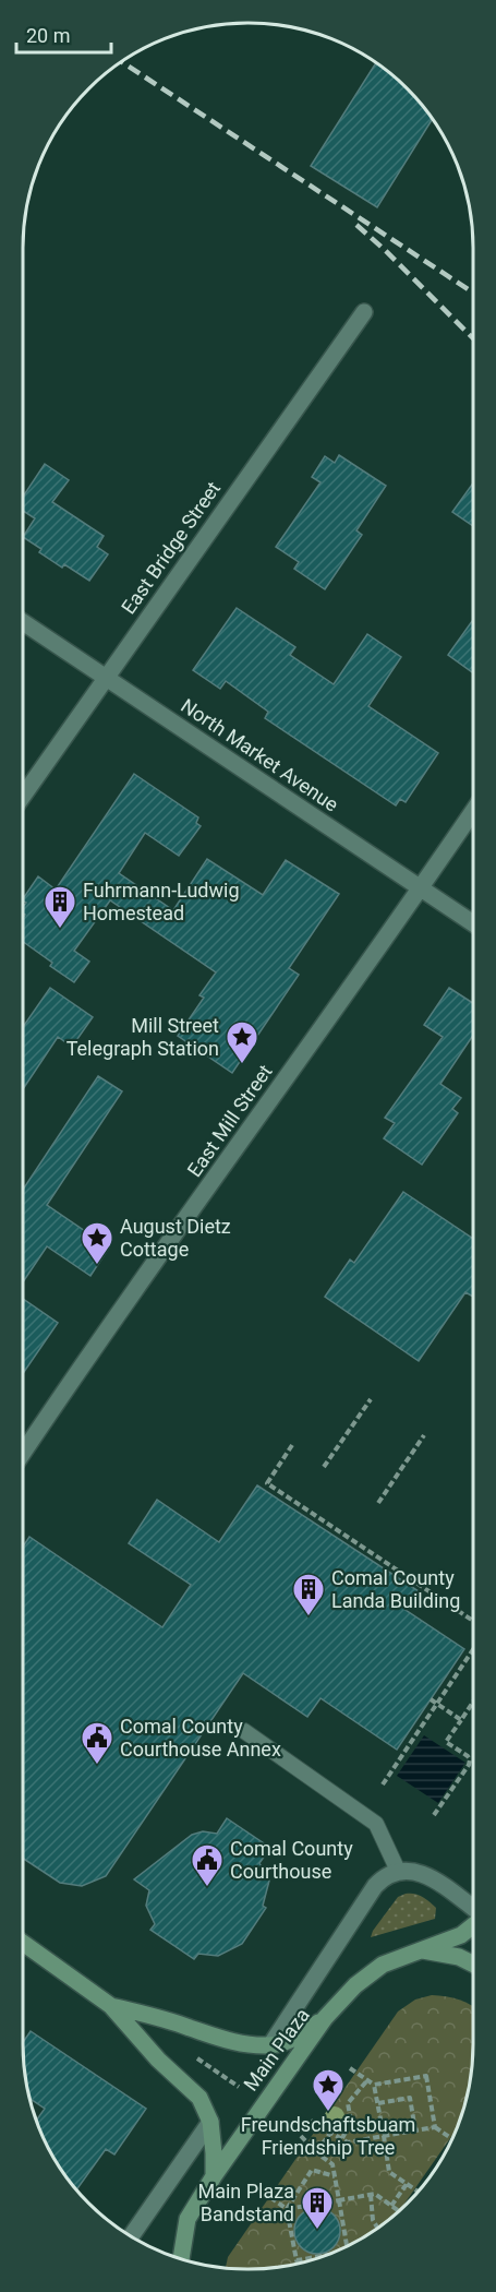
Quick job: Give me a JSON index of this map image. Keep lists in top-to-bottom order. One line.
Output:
{"streets":{"main road":["Main Plaza"],"street":["East Bridge Street","North Market Avenue","East Mill Street"]},"crossings":[["East Bridge Street","North Market Avenue"],["North Market Avenue","East Mill Street"]],"places":{"building":["Fuhrmann-Ludwig Homestead","Comal County Landa Building","Main Plaza Bandstand"],"place":["Mill Street Telegraph Station","August Dietz Cottage","Freundschaftsbuam Friendship Tree"],"public building":["Comal County Courthouse Annex","Comal County Courthouse"]},"scale_bar":"20 m"}
